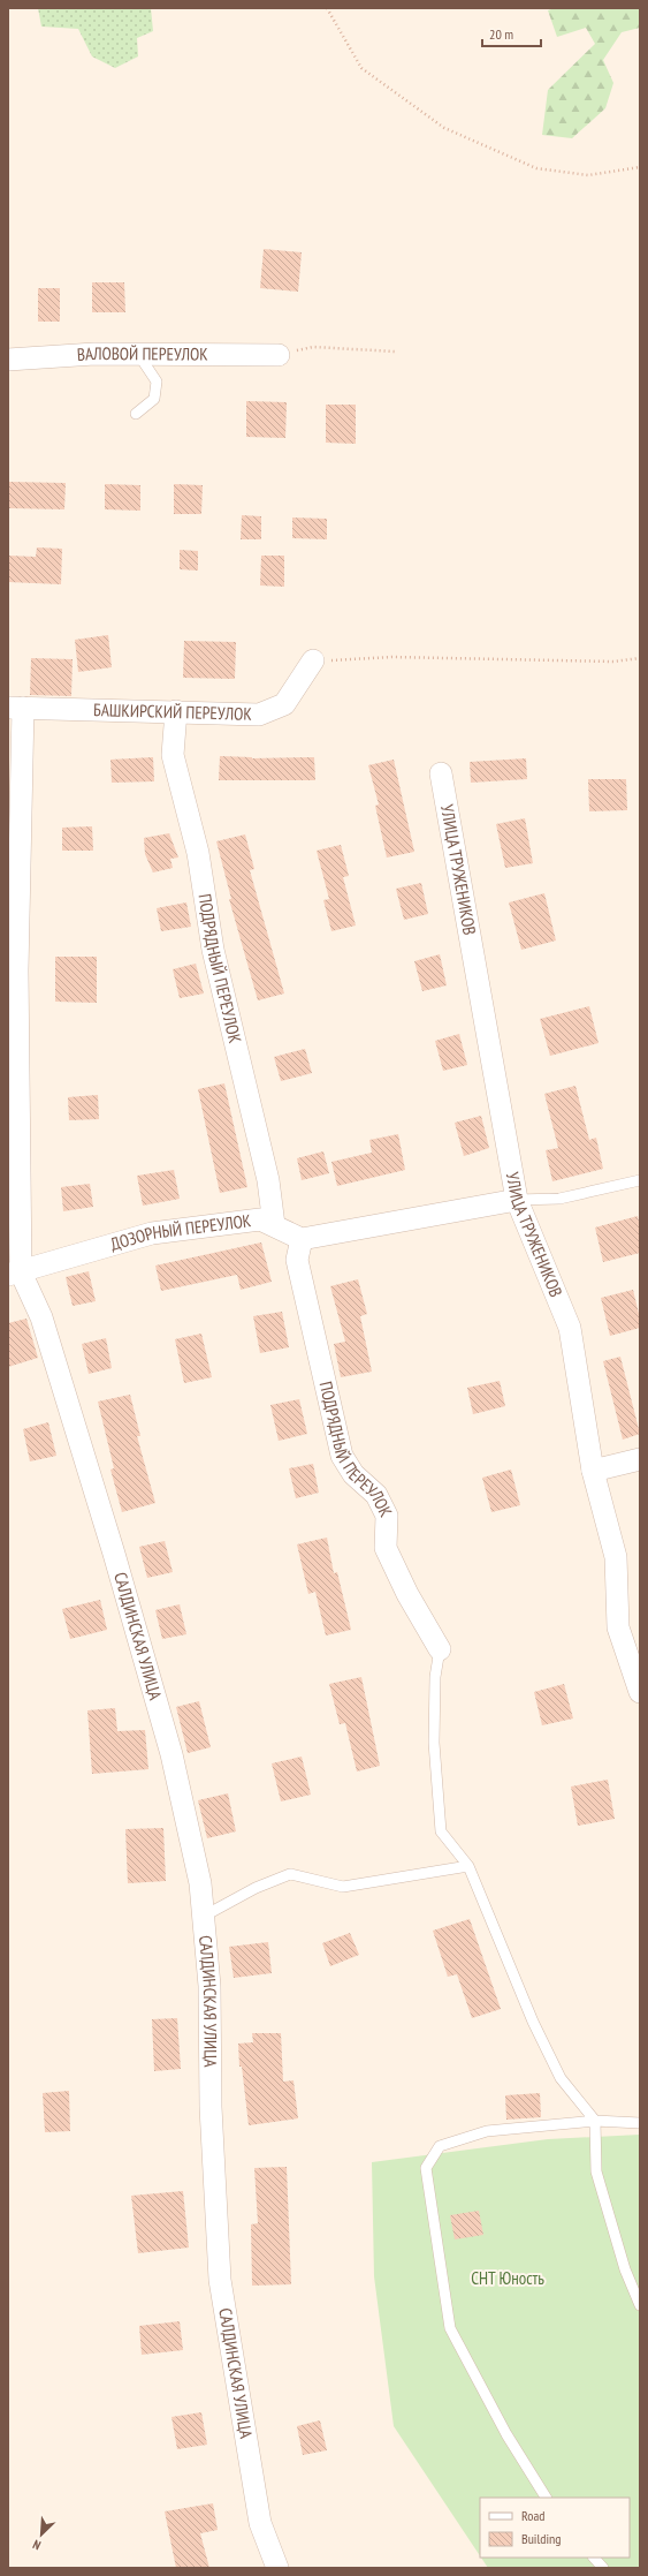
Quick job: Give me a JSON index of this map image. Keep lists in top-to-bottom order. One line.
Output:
{"streets":{"street":["ВАЛОВОЙ ПЕРЕУЛОК","БАШКИРСКИЙ ПЕРЕУЛОК","УЛИЦА ТРУЖЕНИКОВ","ПОДРЯДНЫЙ ПЕРЕУЛОК","ДОЗОРНЫЙ ПЕРЕУЛОК","САЛДИНСКАЯ УЛИЦА"]},"crossings":[["БАШКИРСКИЙ ПЕРЕУЛОК","ПОДРЯДНЫЙ ПЕРЕУЛОК"],["БАШКИРСКИЙ ПЕРЕУЛОК","САЛДИНСКАЯ УЛИЦА"],["ПОДРЯДНЫЙ ПЕРЕУЛОК","ДОЗОРНЫЙ ПЕРЕУЛОК"],["ДОЗОРНЫЙ ПЕРЕУЛОК","САЛДИНСКАЯ УЛИЦА"]],"parks":["СНТ Юность"],"legend":["Road","Building"],"scale_bar":"20 m","north":"bottom left"}
